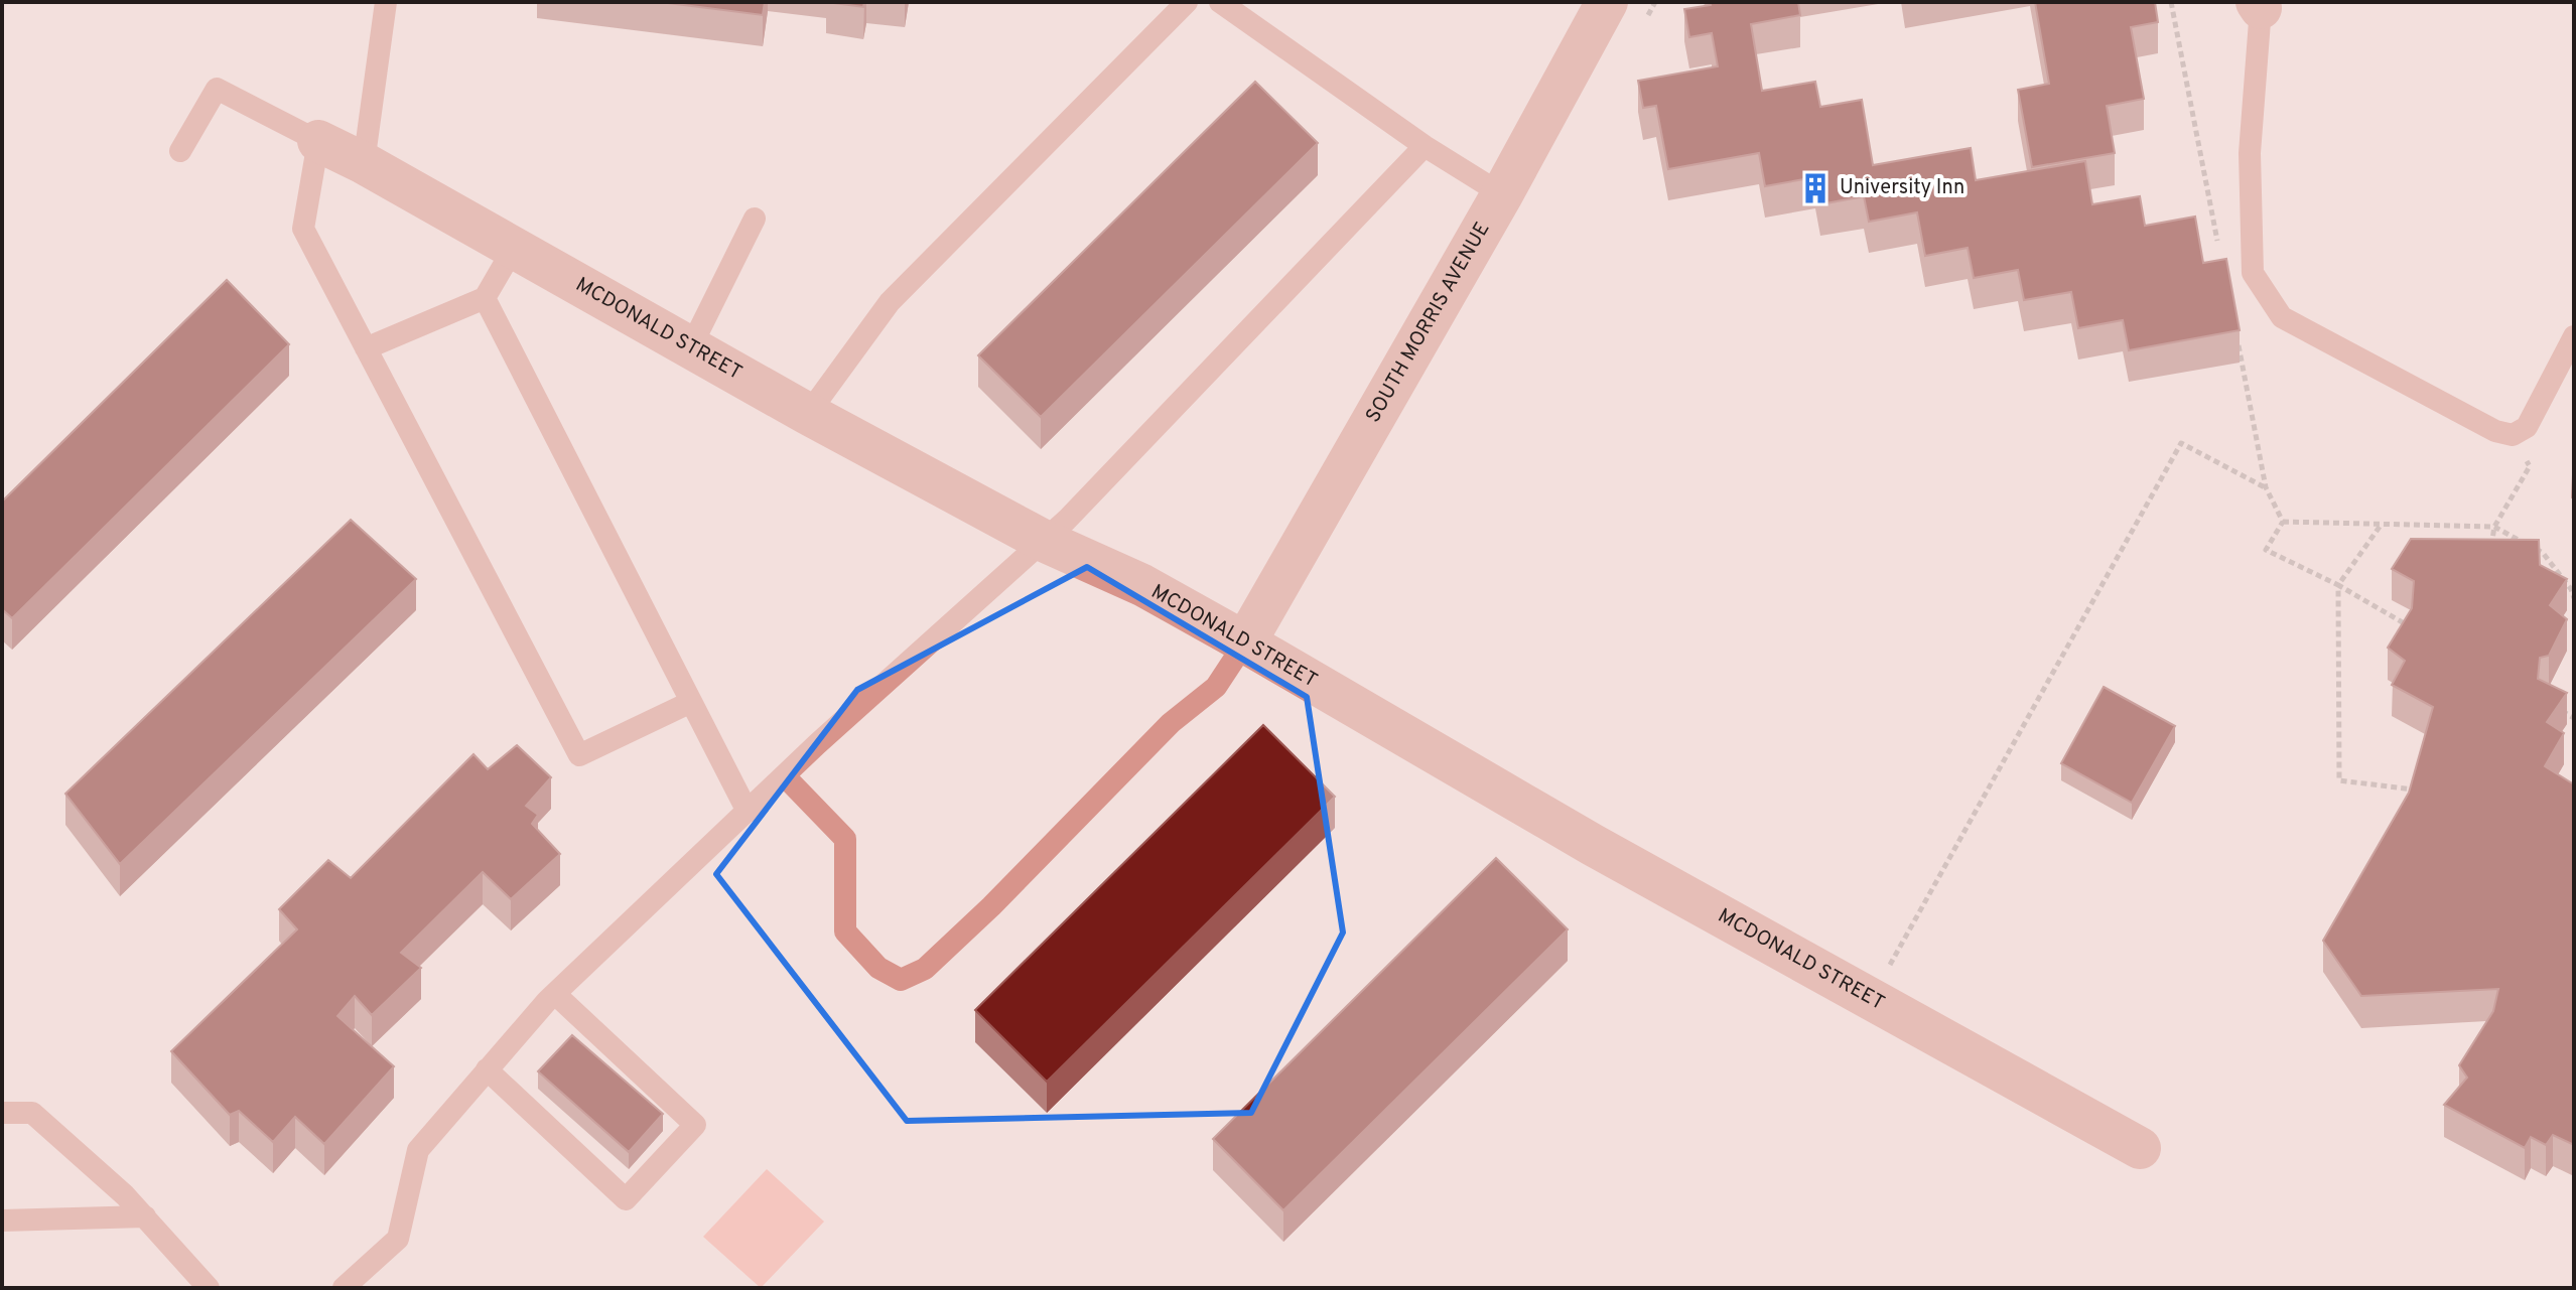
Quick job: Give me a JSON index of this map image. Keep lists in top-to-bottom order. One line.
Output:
{"streets":{"street":["SOUTH MORRIS AVENUE","MCDONALD STREET"]},"crossings":[["SOUTH MORRIS AVENUE","MCDONALD STREET"]],"places":{"building":["University Inn"]}}
